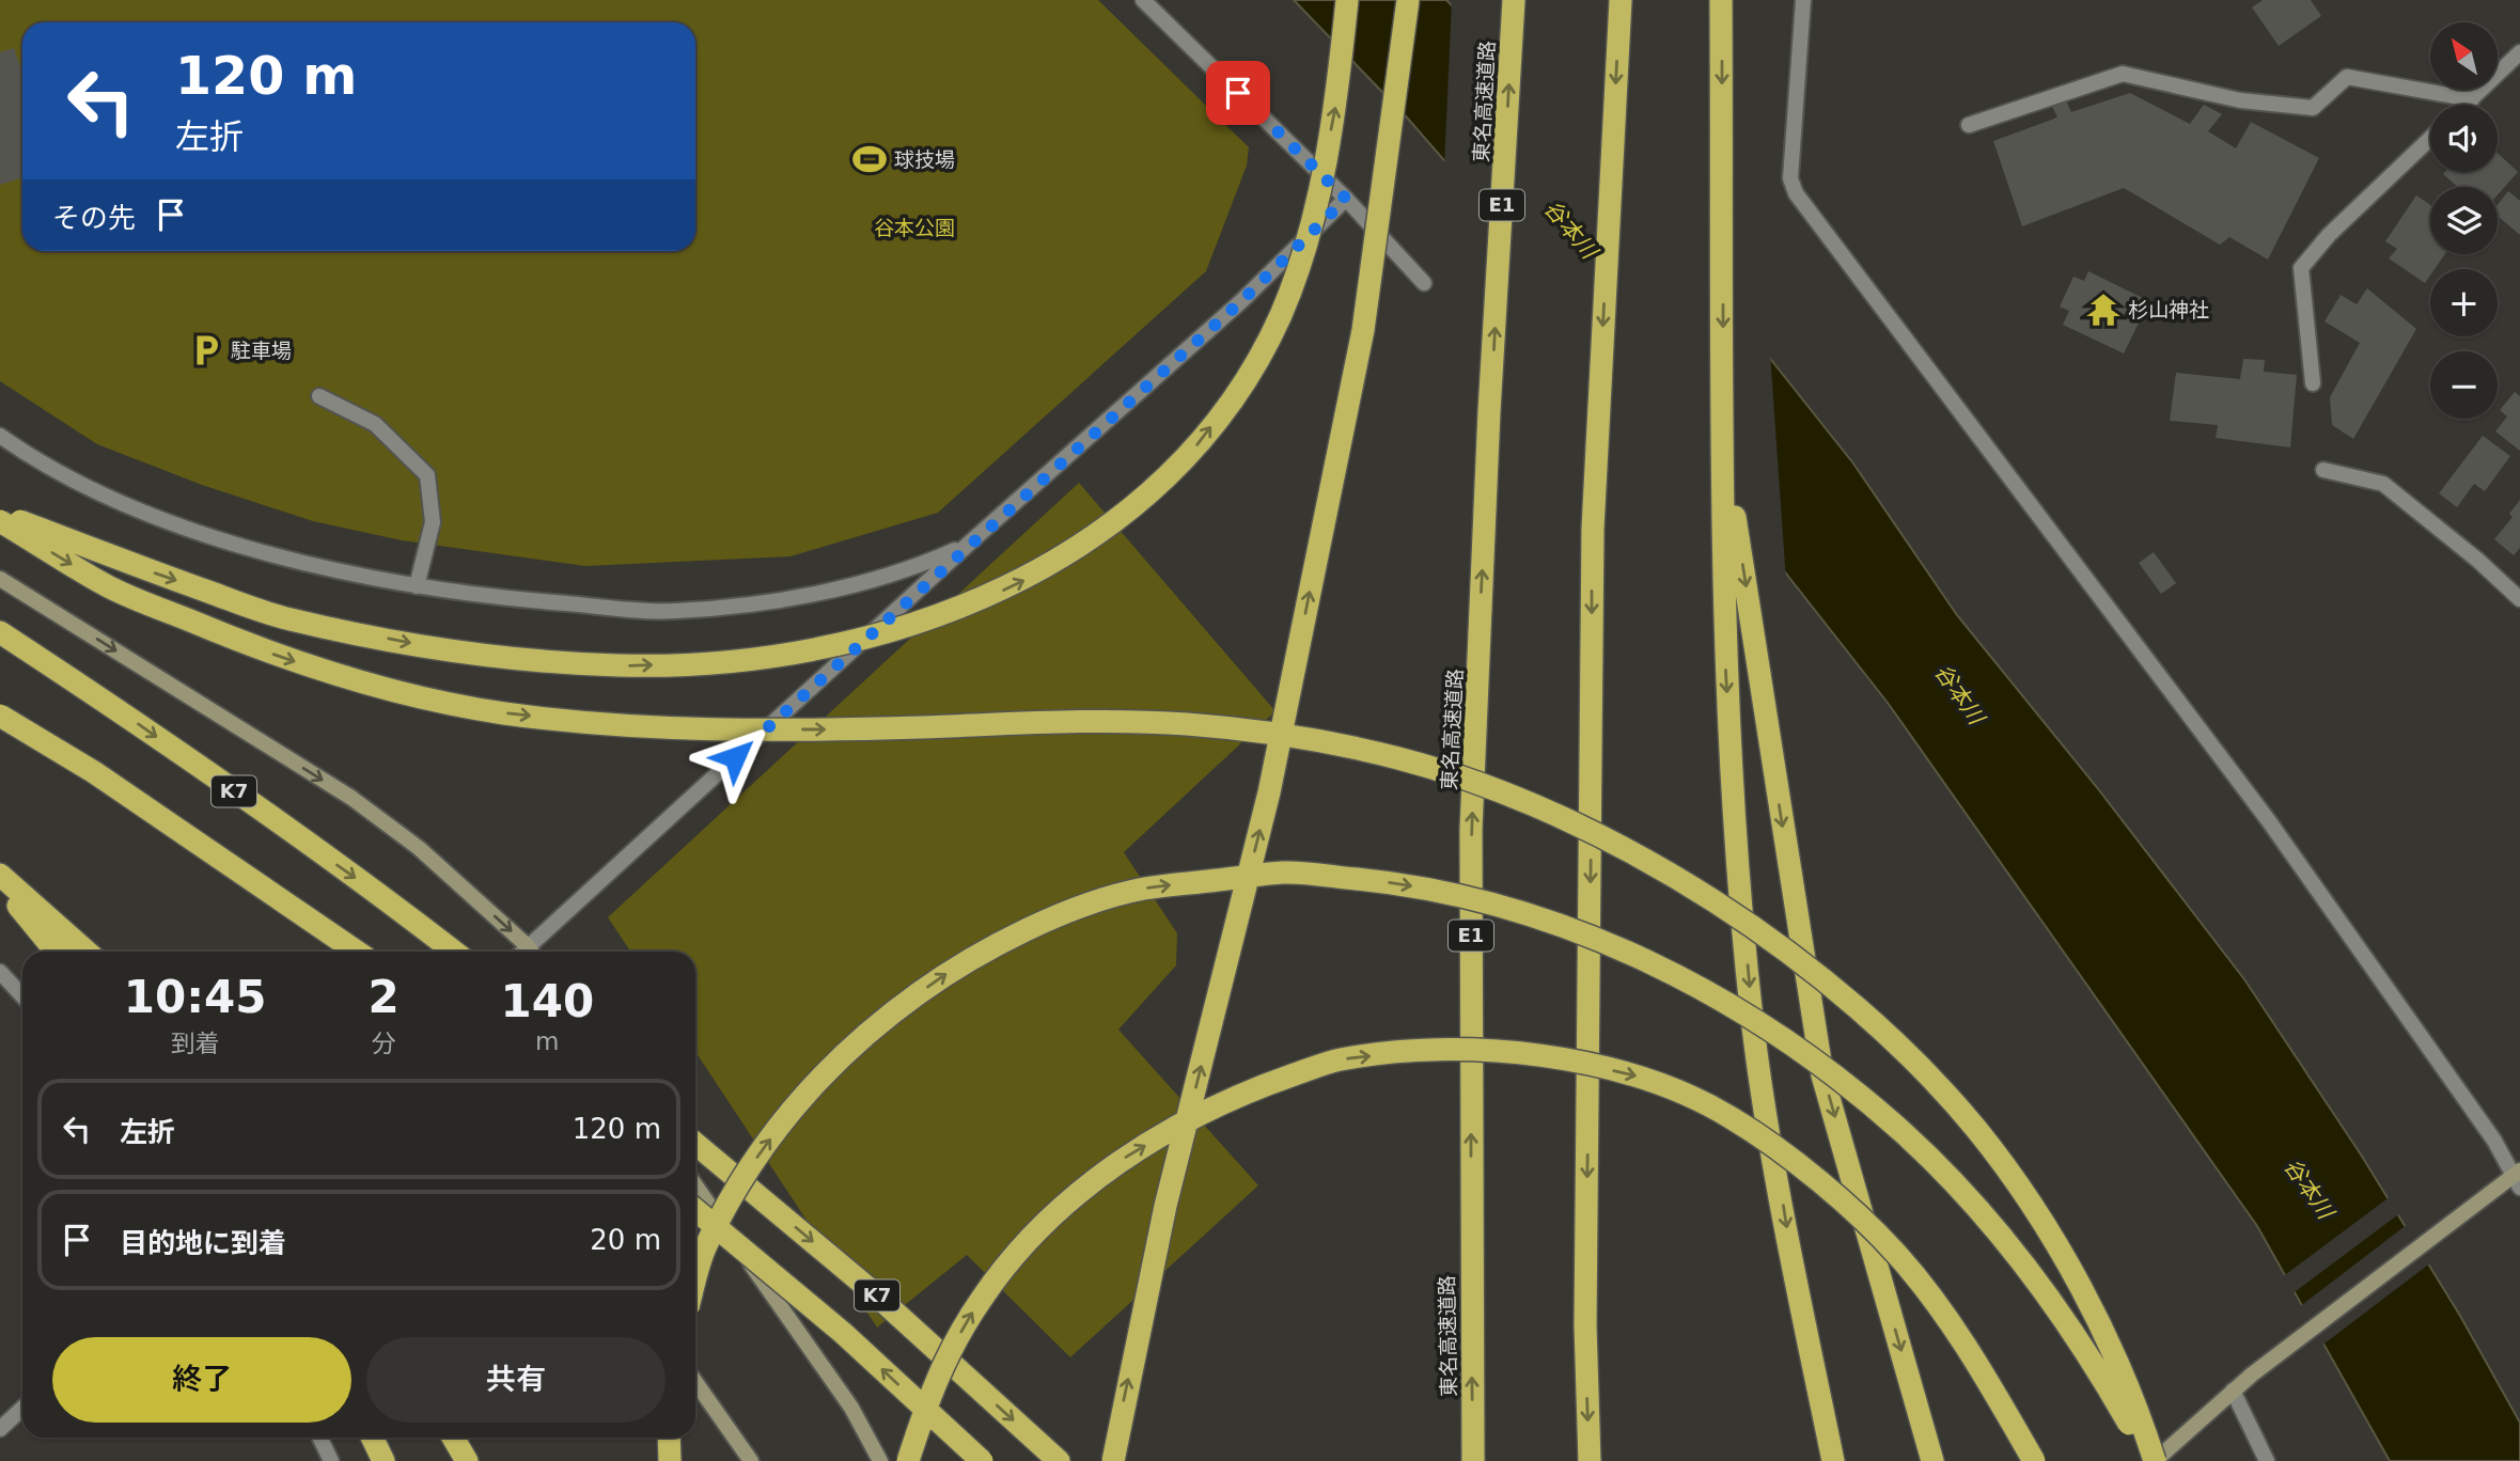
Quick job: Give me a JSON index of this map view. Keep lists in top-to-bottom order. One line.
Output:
{"streets":{"highway":["東名高速道路","E1","K7"]},"water":["谷本川"],"parks":["谷本公園"],"places":{"sports":["球技場"],"temple":["杉山神社"],"parking":["駐車場"]},"north":"top left","page":{"map_buttons":["+","−"],"turn":["120 m","左折"],"then":"その先","eta":["10:45","到着","2","分","140","m"],"list":[{"name":"左折","value":"120 m"},{"name":"目的地に到着","value":"20 m"}],"buttons":["終了","共有"]}}
